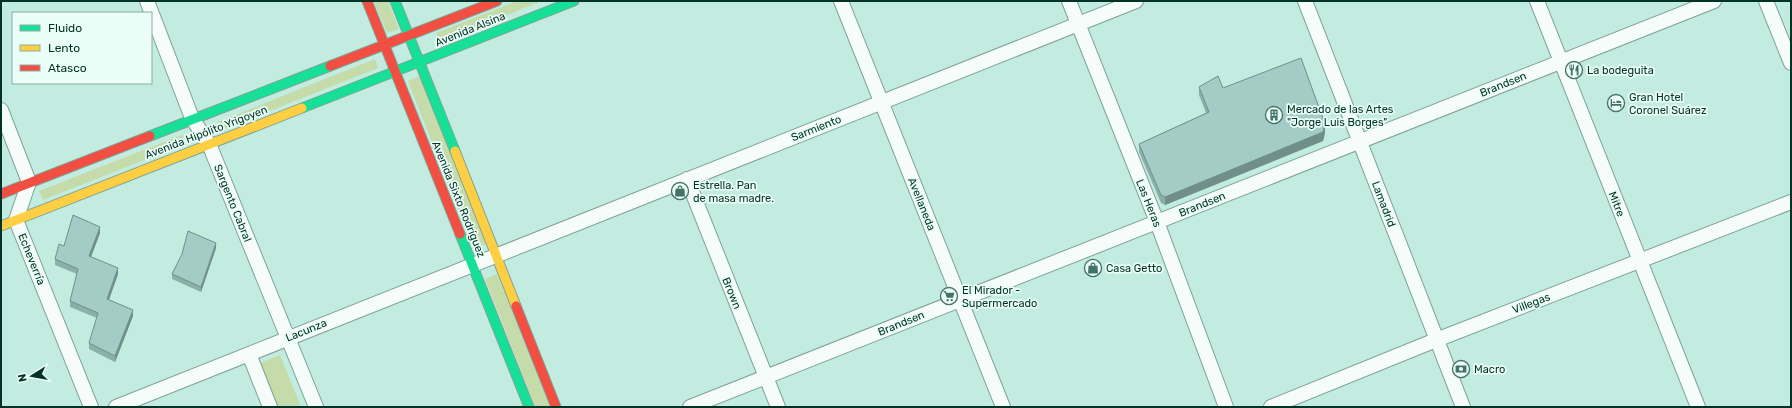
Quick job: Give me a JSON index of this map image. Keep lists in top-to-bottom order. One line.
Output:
{"streets":{"main road":["Avenida Alsina","Avenida Hipólito Yrigoyen","Avenida Sixto Rodríguez"],"street":["Brandsen","Sarmiento","Sargento Cabral","Las Heras","Avellaneda","Lamadrid","Mitre","Echeverría","Brown","Villegas","Lacunza"]},"crossings":[["Avenida Alsina","Avenida Hipólito Yrigoyen"],["Avenida Alsina","Avenida Sixto Rodríguez"],["Brandsen","Las Heras"],["Brandsen","Avellaneda"],["Brandsen","Lamadrid"],["Brandsen","Mitre"],["Brandsen","Brown"],["Sarmiento","Avenida Sixto Rodríguez"],["Sarmiento","Las Heras"],["Sarmiento","Avellaneda"],["Sarmiento","Brown"],["Sarmiento","Lacunza"],["Avenida Hipólito Yrigoyen","Avenida Sixto Rodríguez"],["Avenida Hipólito Yrigoyen","Sargento Cabral"],["Avenida Hipólito Yrigoyen","Echeverría"],["Avenida Sixto Rodríguez","Lacunza"],["Sargento Cabral","Lacunza"],["Lamadrid","Villegas"],["Mitre","Villegas"]],"places":{"restaurant":["La bodeguita"],"hotel":["Gran Hotel Coronel Suárez"],"building":["Mercado de las Artes \"Jorge Luis Borges\""],"shop":["Estrella. Pan de masa madre.","Casa Getto"],"supermarket":["El Mirador - Supermercado"],"bank":["Macro"]},"legend":["Fluido","Lento","Atasco"],"north":"left"}
